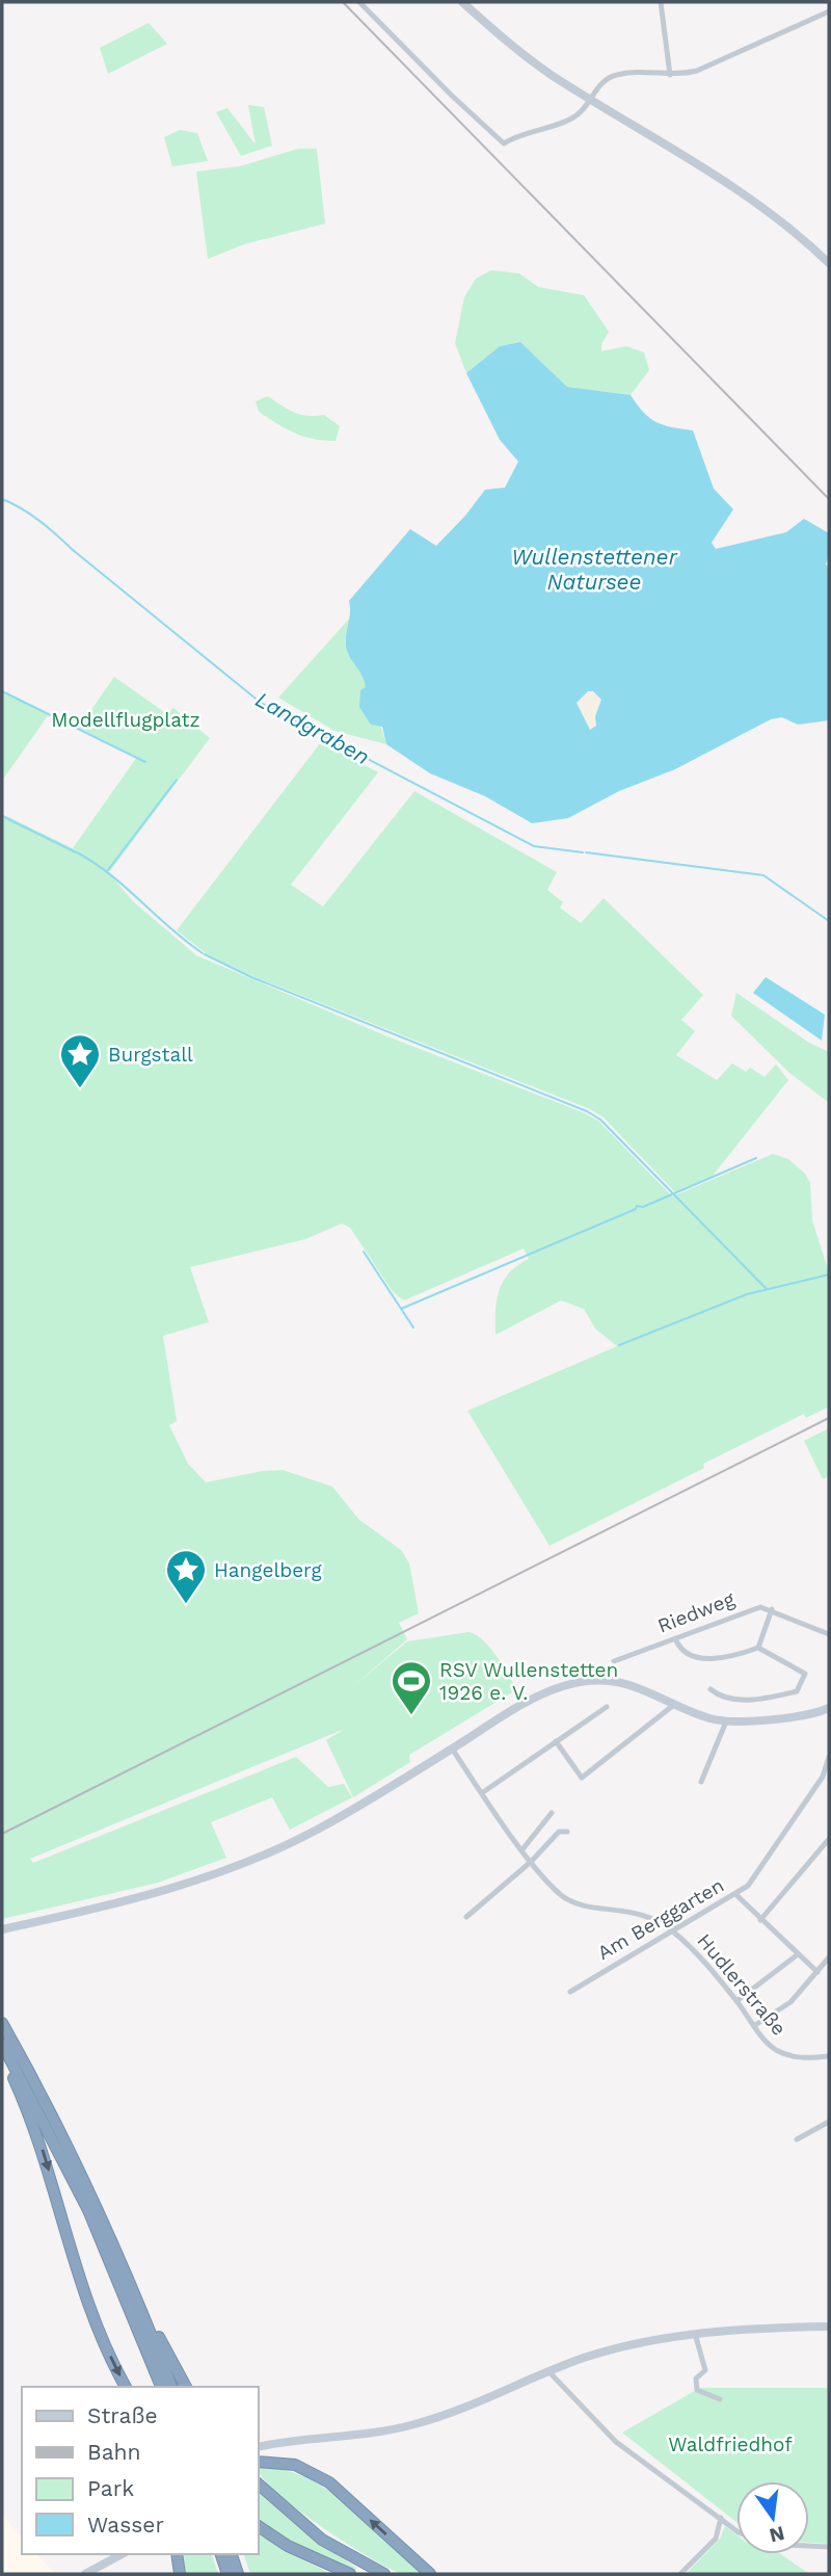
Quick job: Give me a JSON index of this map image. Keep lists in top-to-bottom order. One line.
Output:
{"streets":{"street":["Riedweg","Am Berggarten","Hudlerstraße"]},"crossings":[["Am Berggarten","Hudlerstraße"]],"water":["Wullenstettener Natursee","Landgraben"],"parks":["Modellflugplatz","Waldfriedhof"],"places":{"place":["Burgstall","Hangelberg"],"sports":["RSV Wullenstetten 1926 e. V."]},"legend":["Straße","Bahn","Park","Wasser"],"north":"bottom"}
